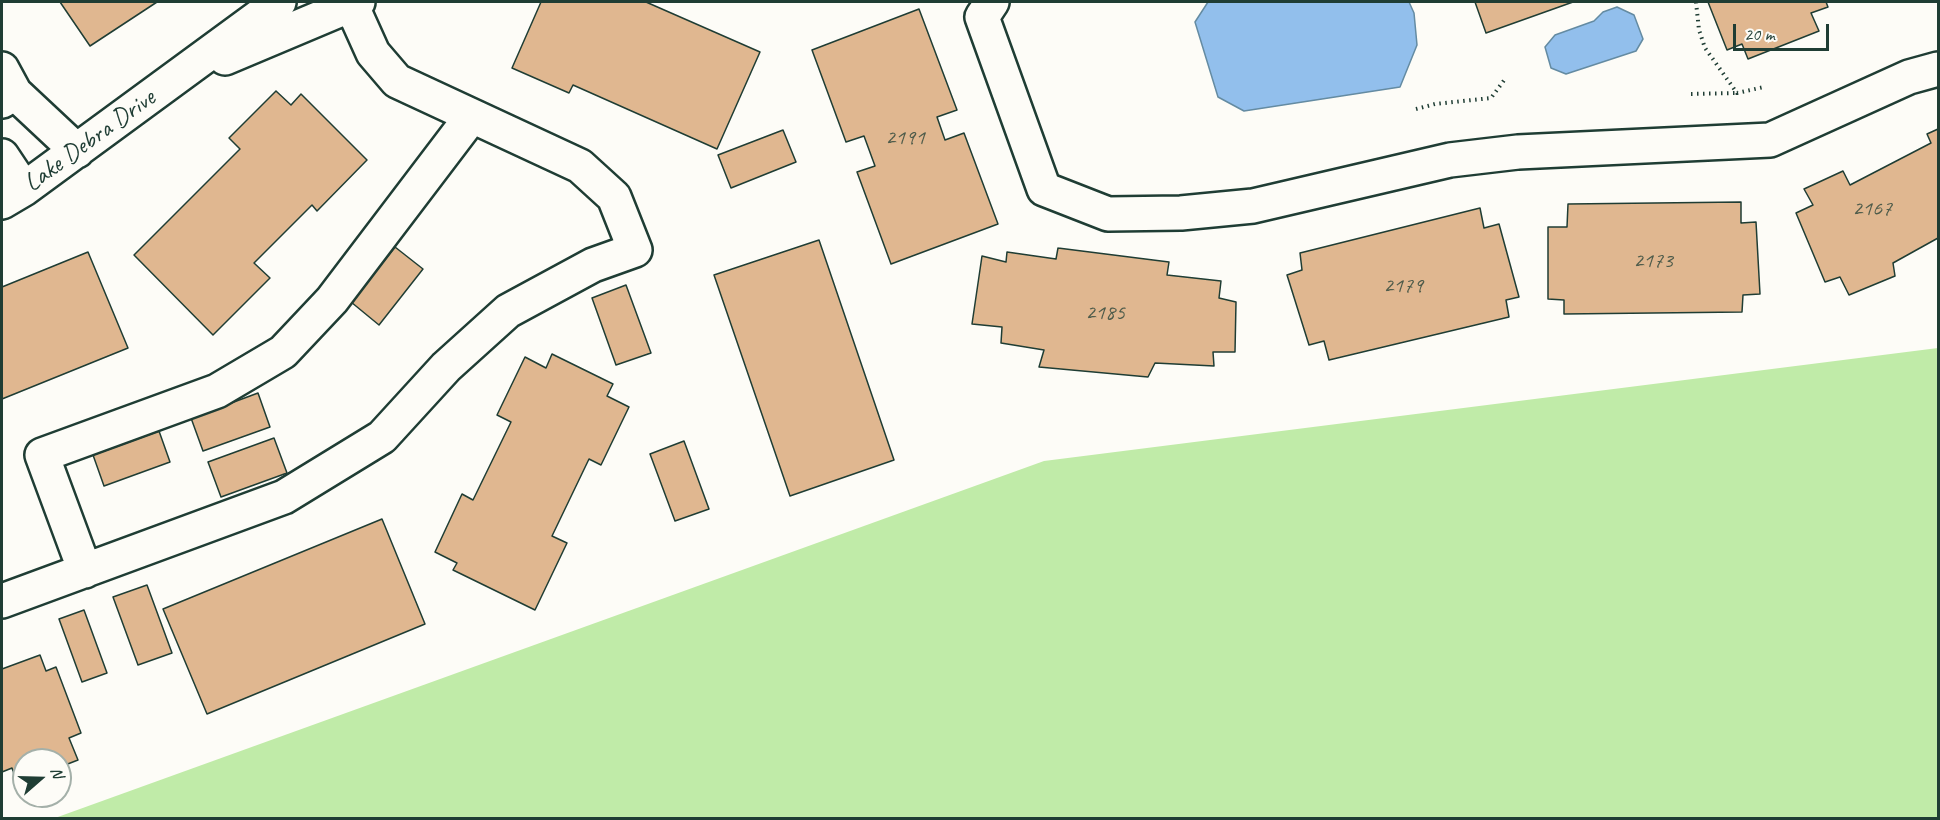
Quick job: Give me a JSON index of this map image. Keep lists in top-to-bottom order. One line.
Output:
{"streets":{"street":["Lake Debra Drive"]},"house_numbers":["2191","2167","2173","2179","2185"],"scale_bar":"20 m","north":"right"}
